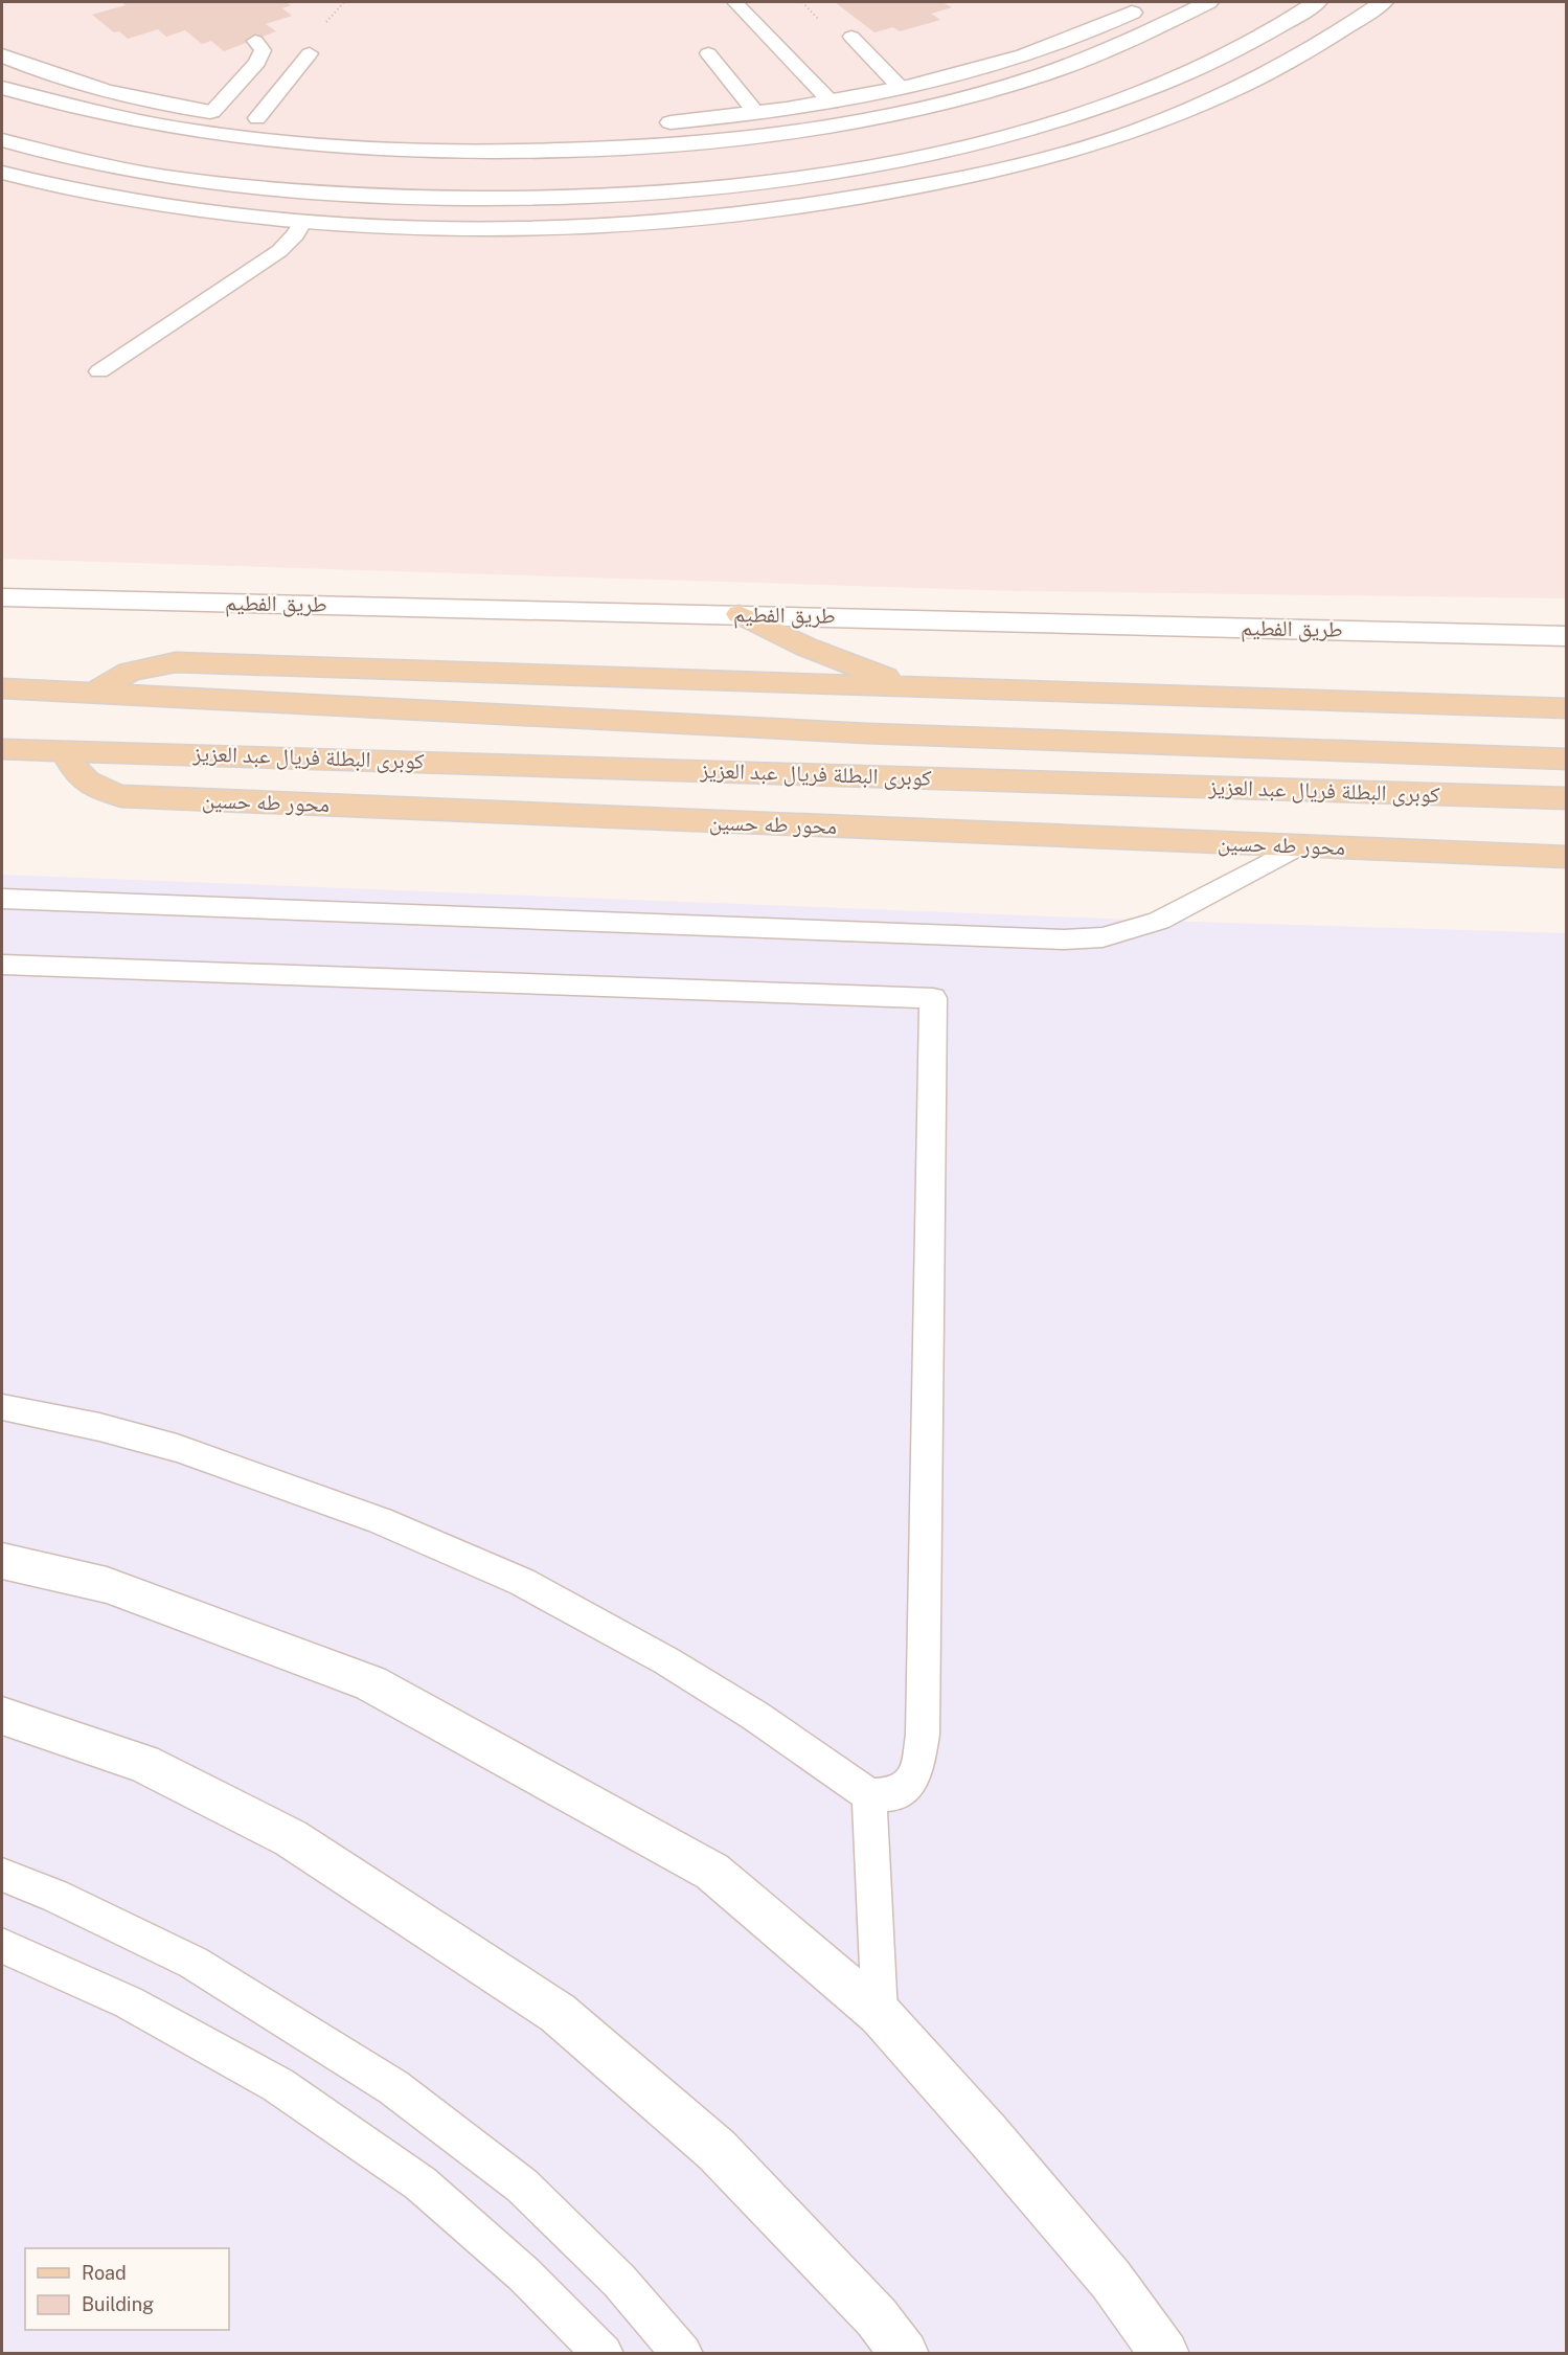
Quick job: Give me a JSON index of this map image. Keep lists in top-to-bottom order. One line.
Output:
{"streets":{"main road":["كوبرى البطلة فريال عبد العزيز","محور طه حسين"],"street":["طريق الفطيم"]},"crossings":[["كوبرى البطلة فريال عبد العزيز","محور طه حسين"]],"legend":["Road","Building"]}
